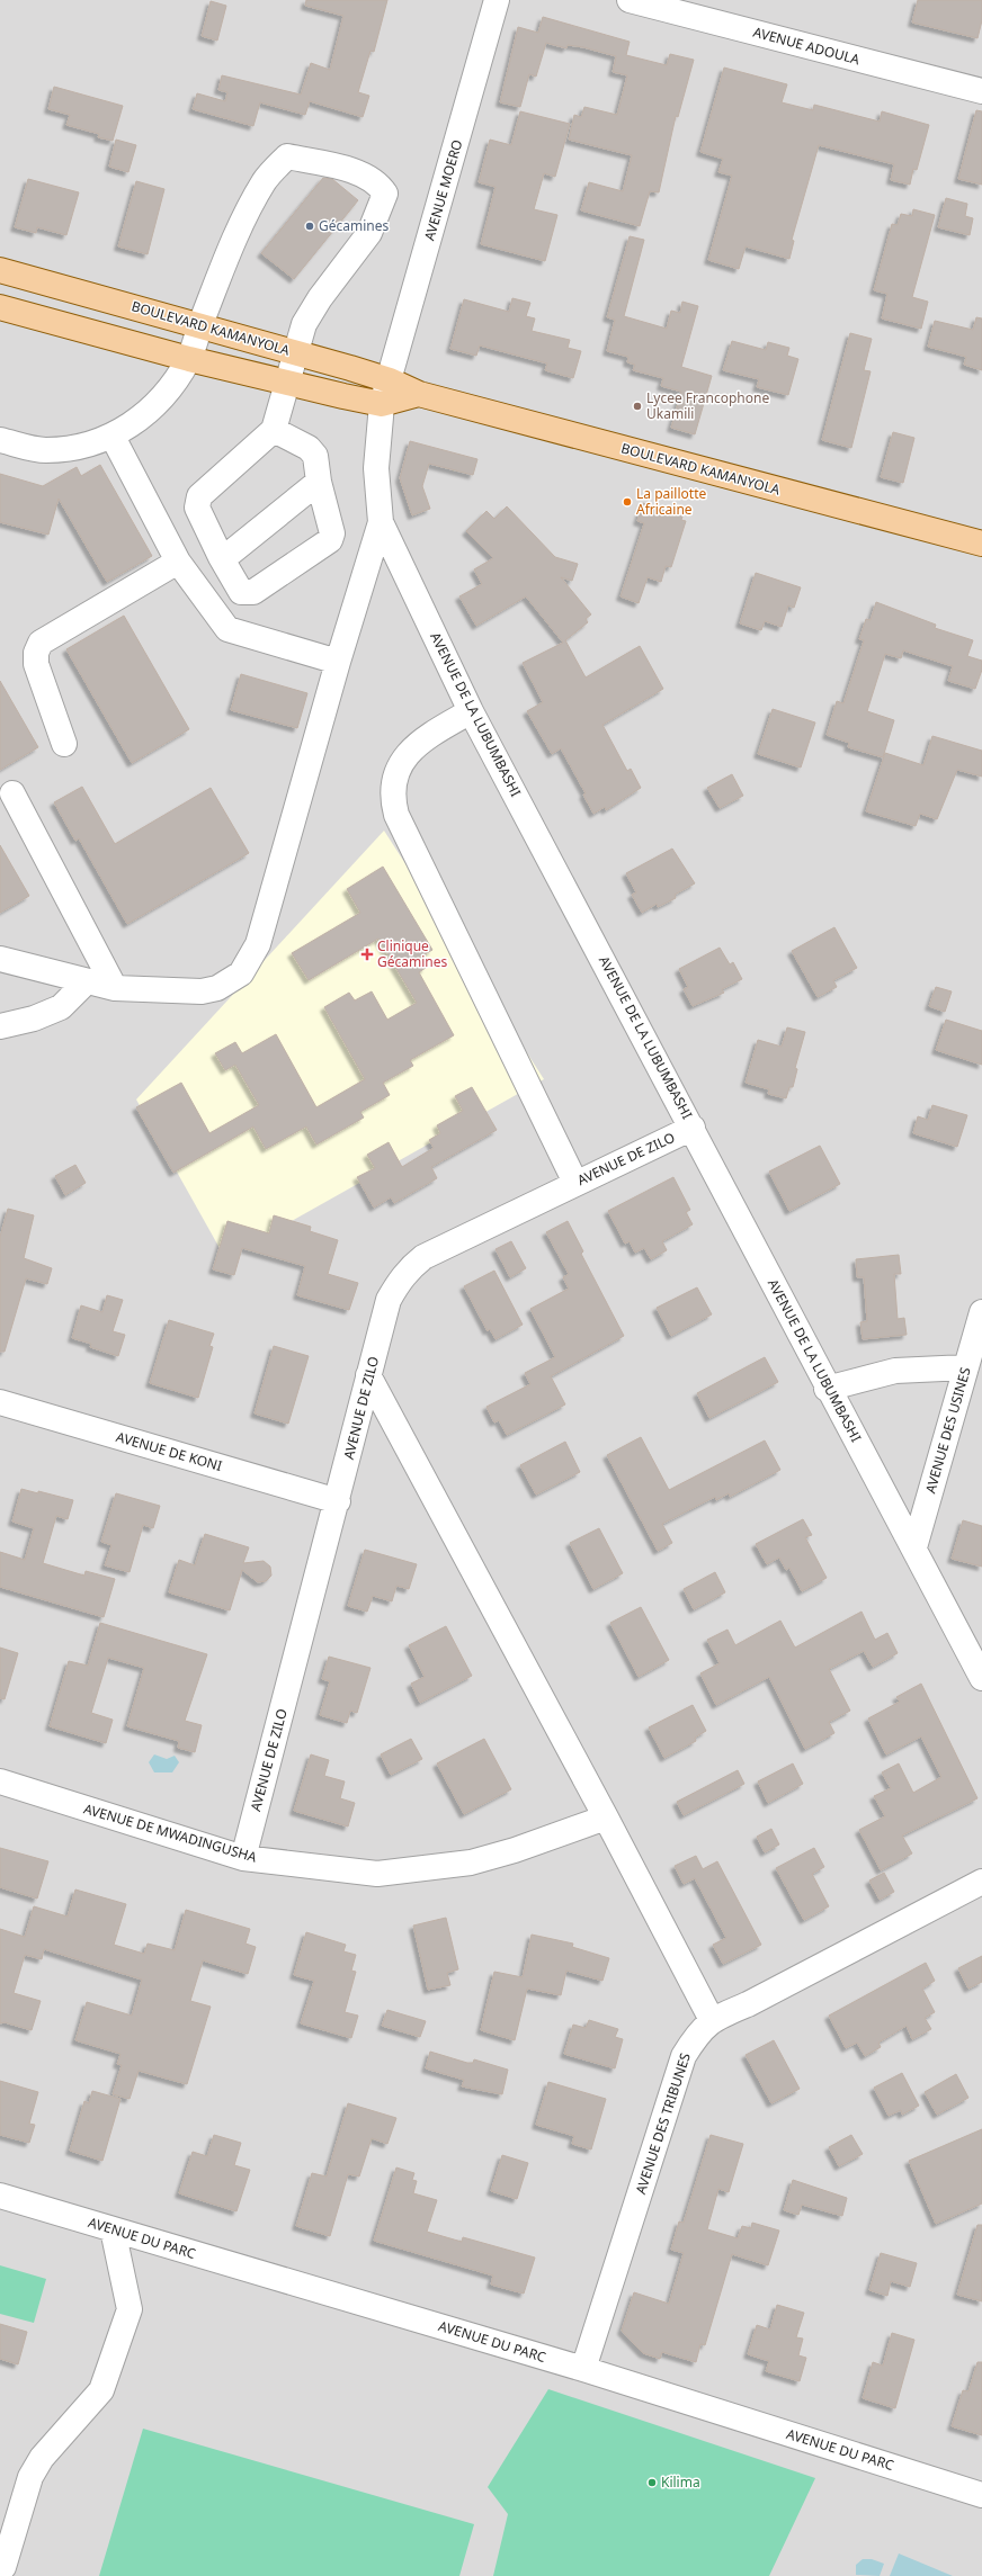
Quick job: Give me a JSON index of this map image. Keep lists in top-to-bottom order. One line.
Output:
{"streets":{"main road":["BOULEVARD KAMANYOLA"],"street":["AVENUE ADOULA","AVENUE MOERO","AVENUE DE LA LUBUMBASHI","AVENUE DE ZILO","AVENUE DES USINES","AVENUE DE KONI","AVENUE DE MWADINGUSHA","AVENUE DES TRIBUNES","AVENUE DU PARC"]},"crossings":[["AVENUE MOERO","BOULEVARD KAMANYOLA"],["AVENUE MOERO","AVENUE DE LA LUBUMBASHI"],["BOULEVARD KAMANYOLA","AVENUE DE LA LUBUMBASHI"],["AVENUE DE LA LUBUMBASHI","AVENUE DE ZILO"],["AVENUE DE LA LUBUMBASHI","AVENUE DES USINES"],["AVENUE DE ZILO","AVENUE DE KONI"],["AVENUE DE ZILO","AVENUE DE MWADINGUSHA"],["AVENUE DES TRIBUNES","AVENUE DU PARC"]],"places":{"other":["Gécamines","Lycee Francophone Ukamili","La paillotte Africaine","Kilima"],"health":["Clinique Gécamines"]}}
